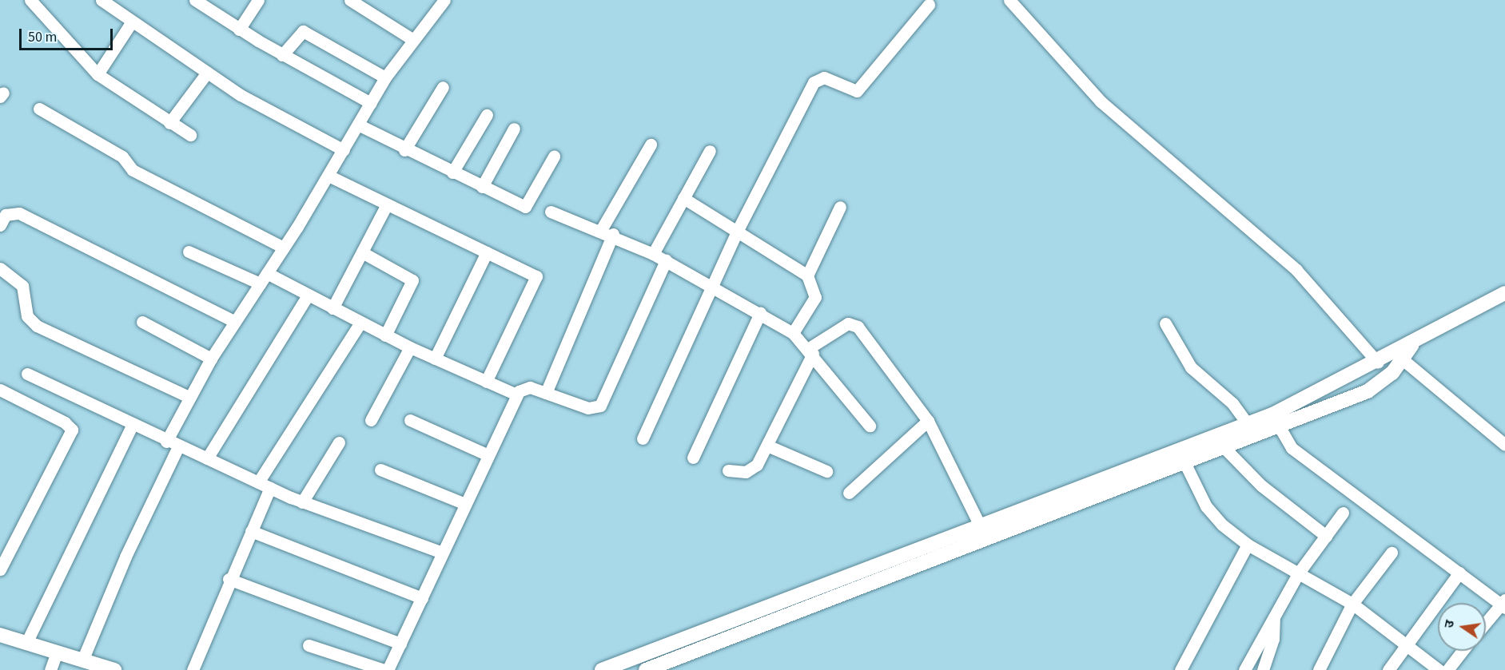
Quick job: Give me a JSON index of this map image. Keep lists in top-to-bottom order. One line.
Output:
{"scale_bar":"50 m","north":"left"}
